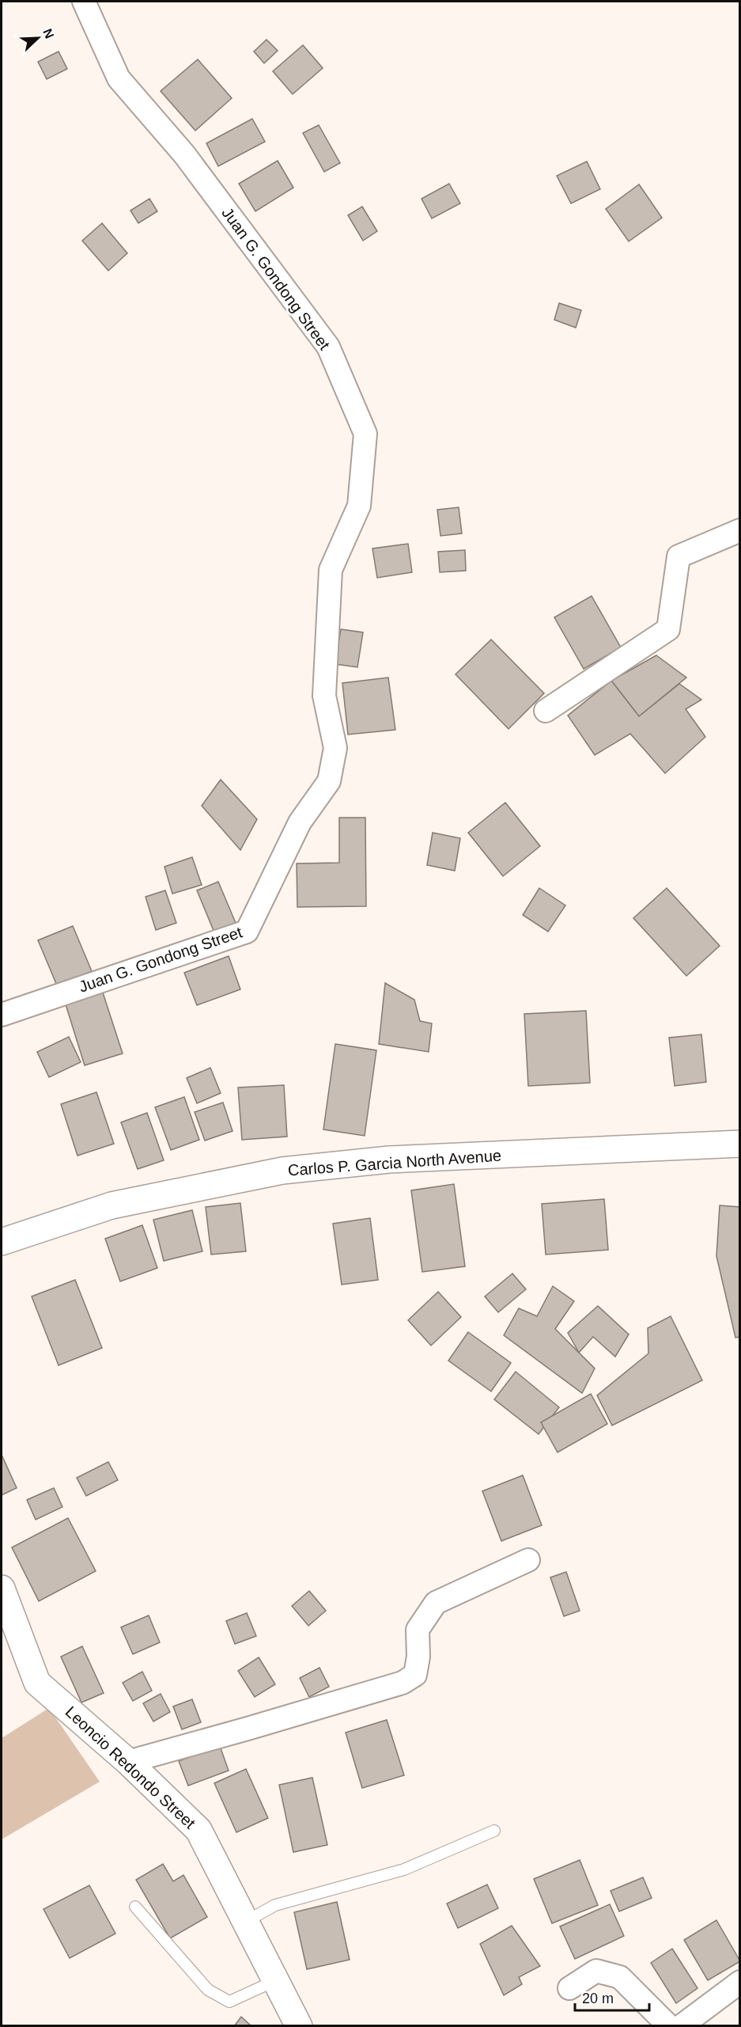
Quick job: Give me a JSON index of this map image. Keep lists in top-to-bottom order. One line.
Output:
{"streets":{"main road":["Carlos P. Garcia North Avenue","Leoncio Redondo Street"],"street":["Juan G. Gondong Street"]},"scale_bar":"20 m","north":"top right"}
